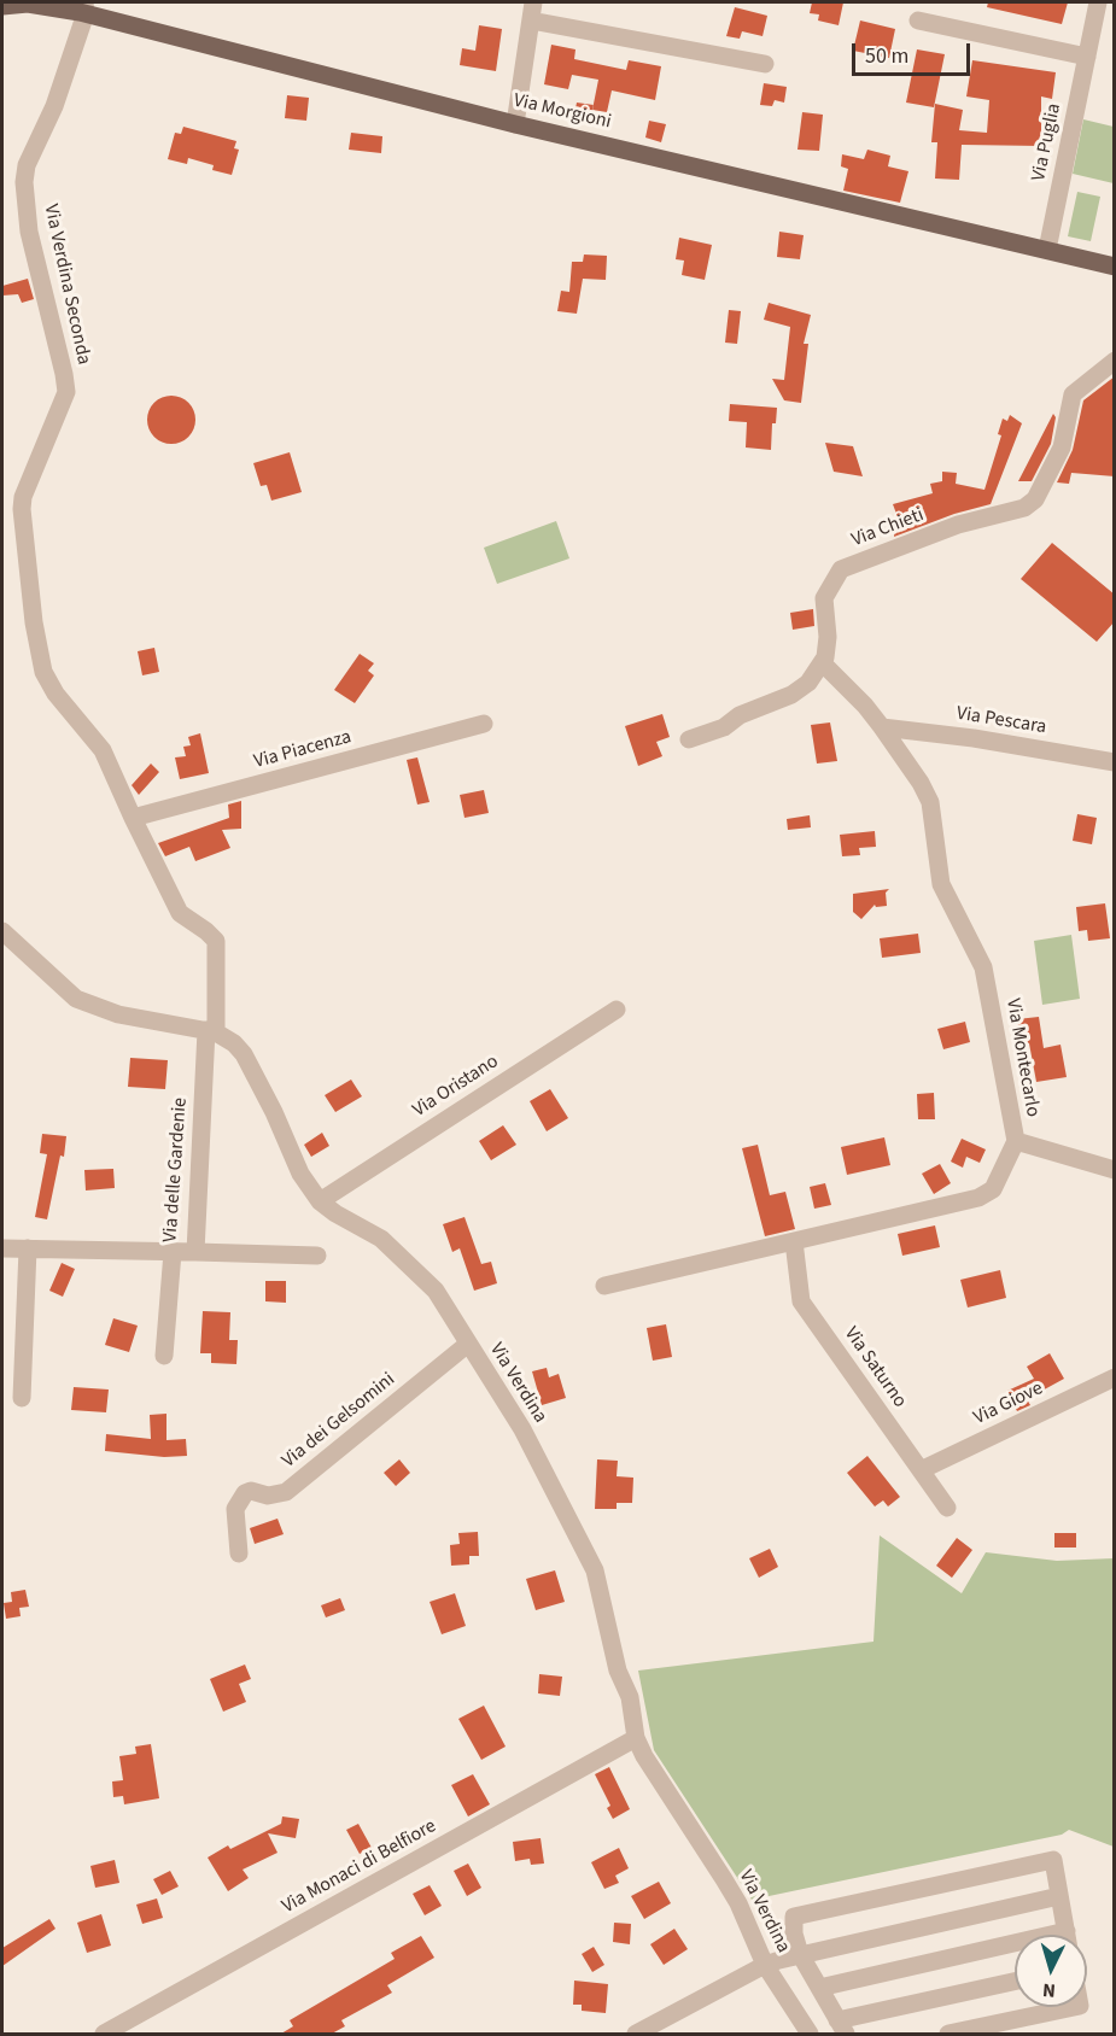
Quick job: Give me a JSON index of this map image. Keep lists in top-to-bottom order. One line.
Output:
{"streets":{"main road":["Via Morgioni"],"street":["Via Puglia","Via Verdina Seconda","Via Chieti","Via Pescara","Via Piacenza","Via Montecarlo","Via Oristano","Via delle Gardenie","Via Saturno","Via Verdina","Via Giove","Via dei Gelsomini","Via Monaci di Belfiore"]},"crossings":[["Via Morgioni","Via Puglia"],["Via Morgioni","Via Verdina Seconda"],["Via Verdina Seconda","Via Piacenza"],["Via Verdina Seconda","Via delle Gardenie"],["Via Verdina Seconda","Via Verdina"],["Via Chieti","Via Montecarlo"],["Via Pescara","Via Montecarlo"],["Via Montecarlo","Via Saturno"],["Via Oristano","Via Verdina"],["Via delle Gardenie","Via Verdina"],["Via Saturno","Via Giove"],["Via Verdina","Via dei Gelsomini"],["Via Verdina","Via Monaci di Belfiore"]],"scale_bar":"50 m","north":"bottom"}
